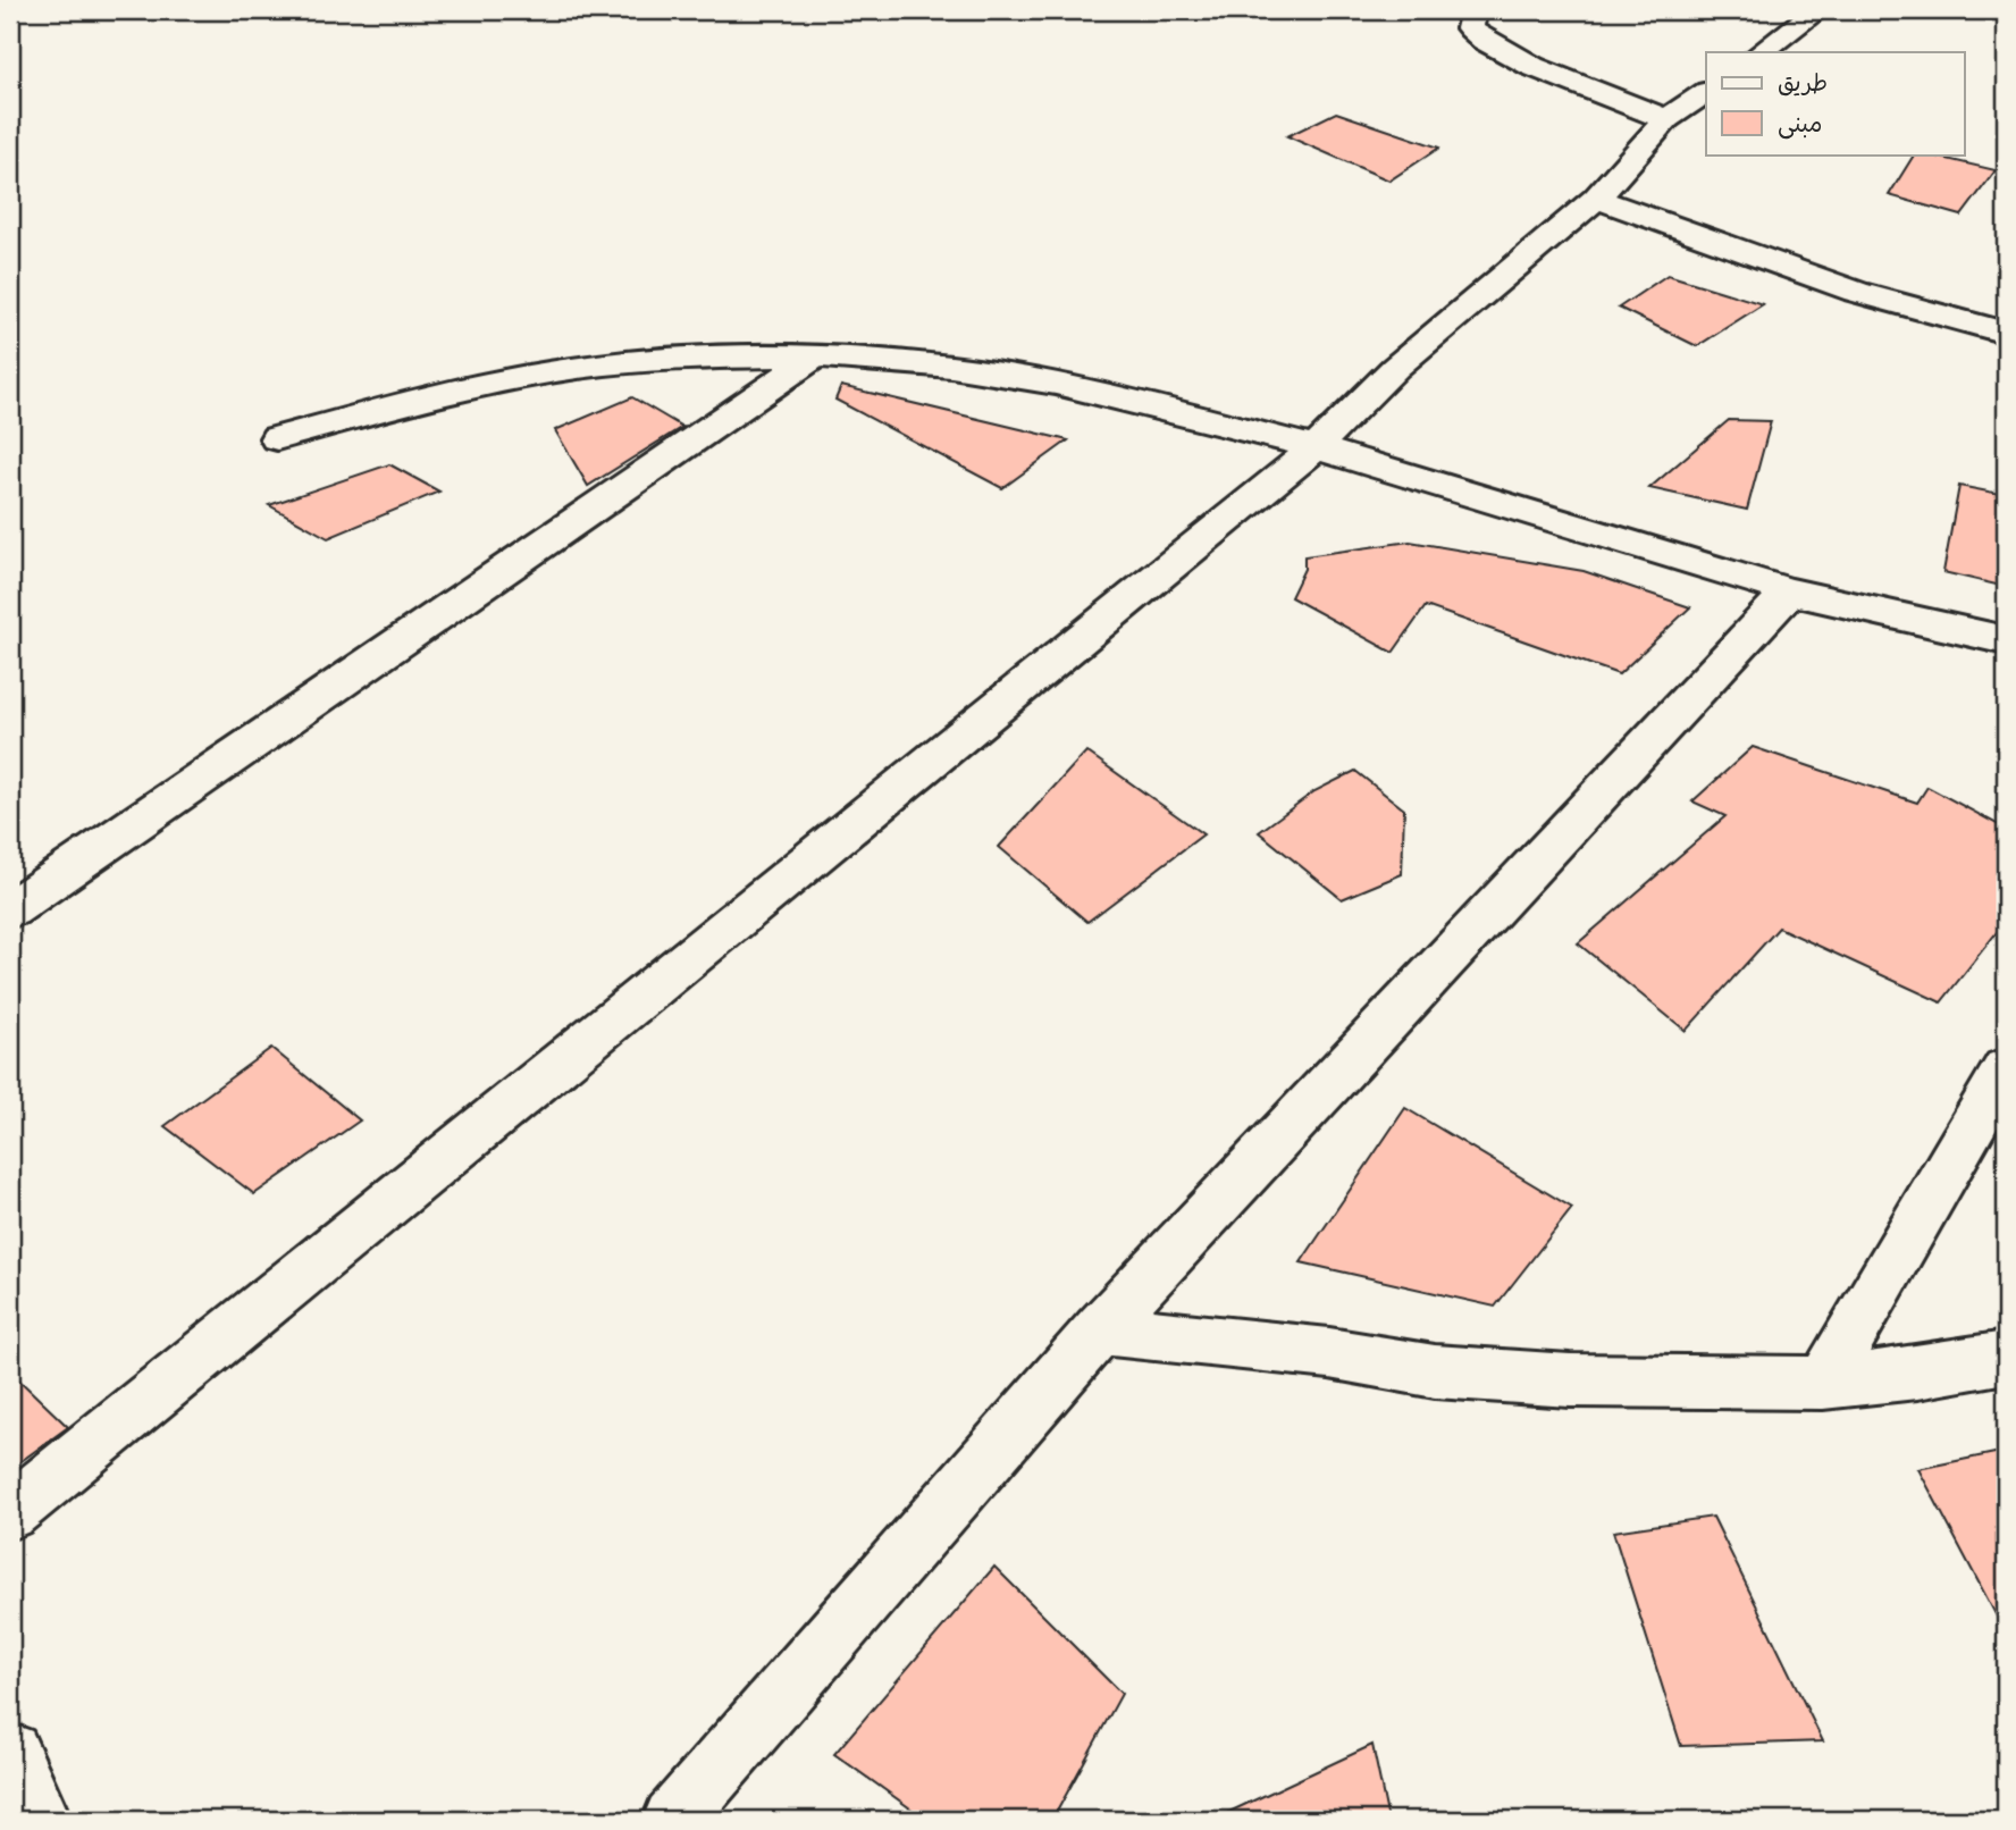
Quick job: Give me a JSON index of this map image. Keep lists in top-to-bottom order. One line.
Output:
{"legend":["طريق","مبنى"]}
